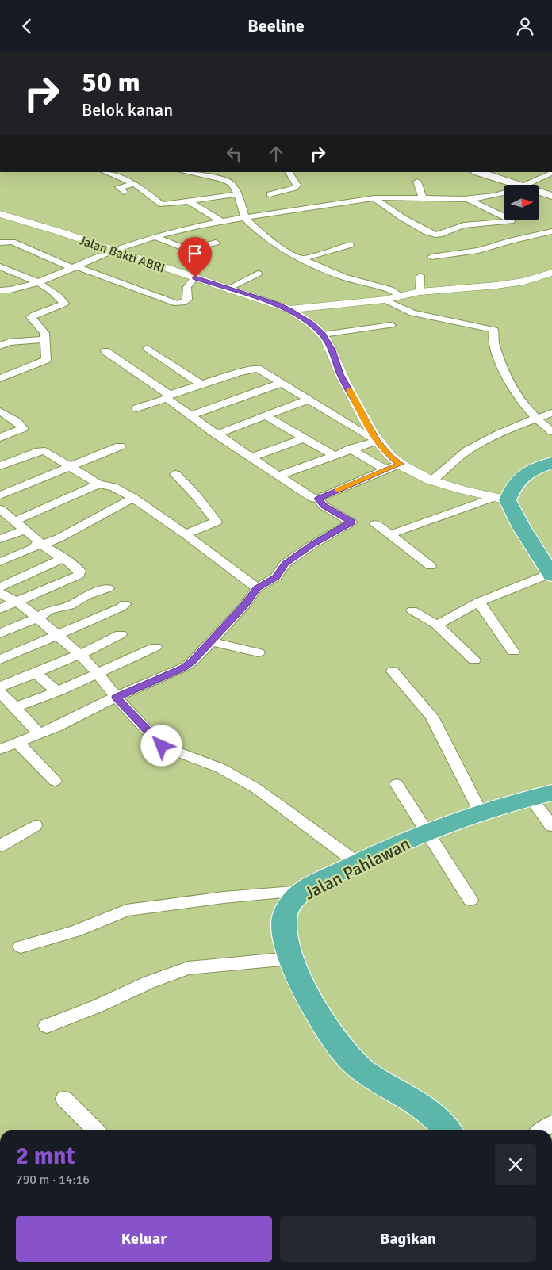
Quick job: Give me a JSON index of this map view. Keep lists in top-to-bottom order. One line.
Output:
{"streets":{"highway":["Jalan Pahlawan"],"street":["Jalan Bakti ABRI"]},"north":"right","page":{"header":"Beeline","turn":["50 m","Belok kanan"],"heading":["2 mnt","790 m · 14:16"],"buttons":["Keluar","Bagikan"]}}
